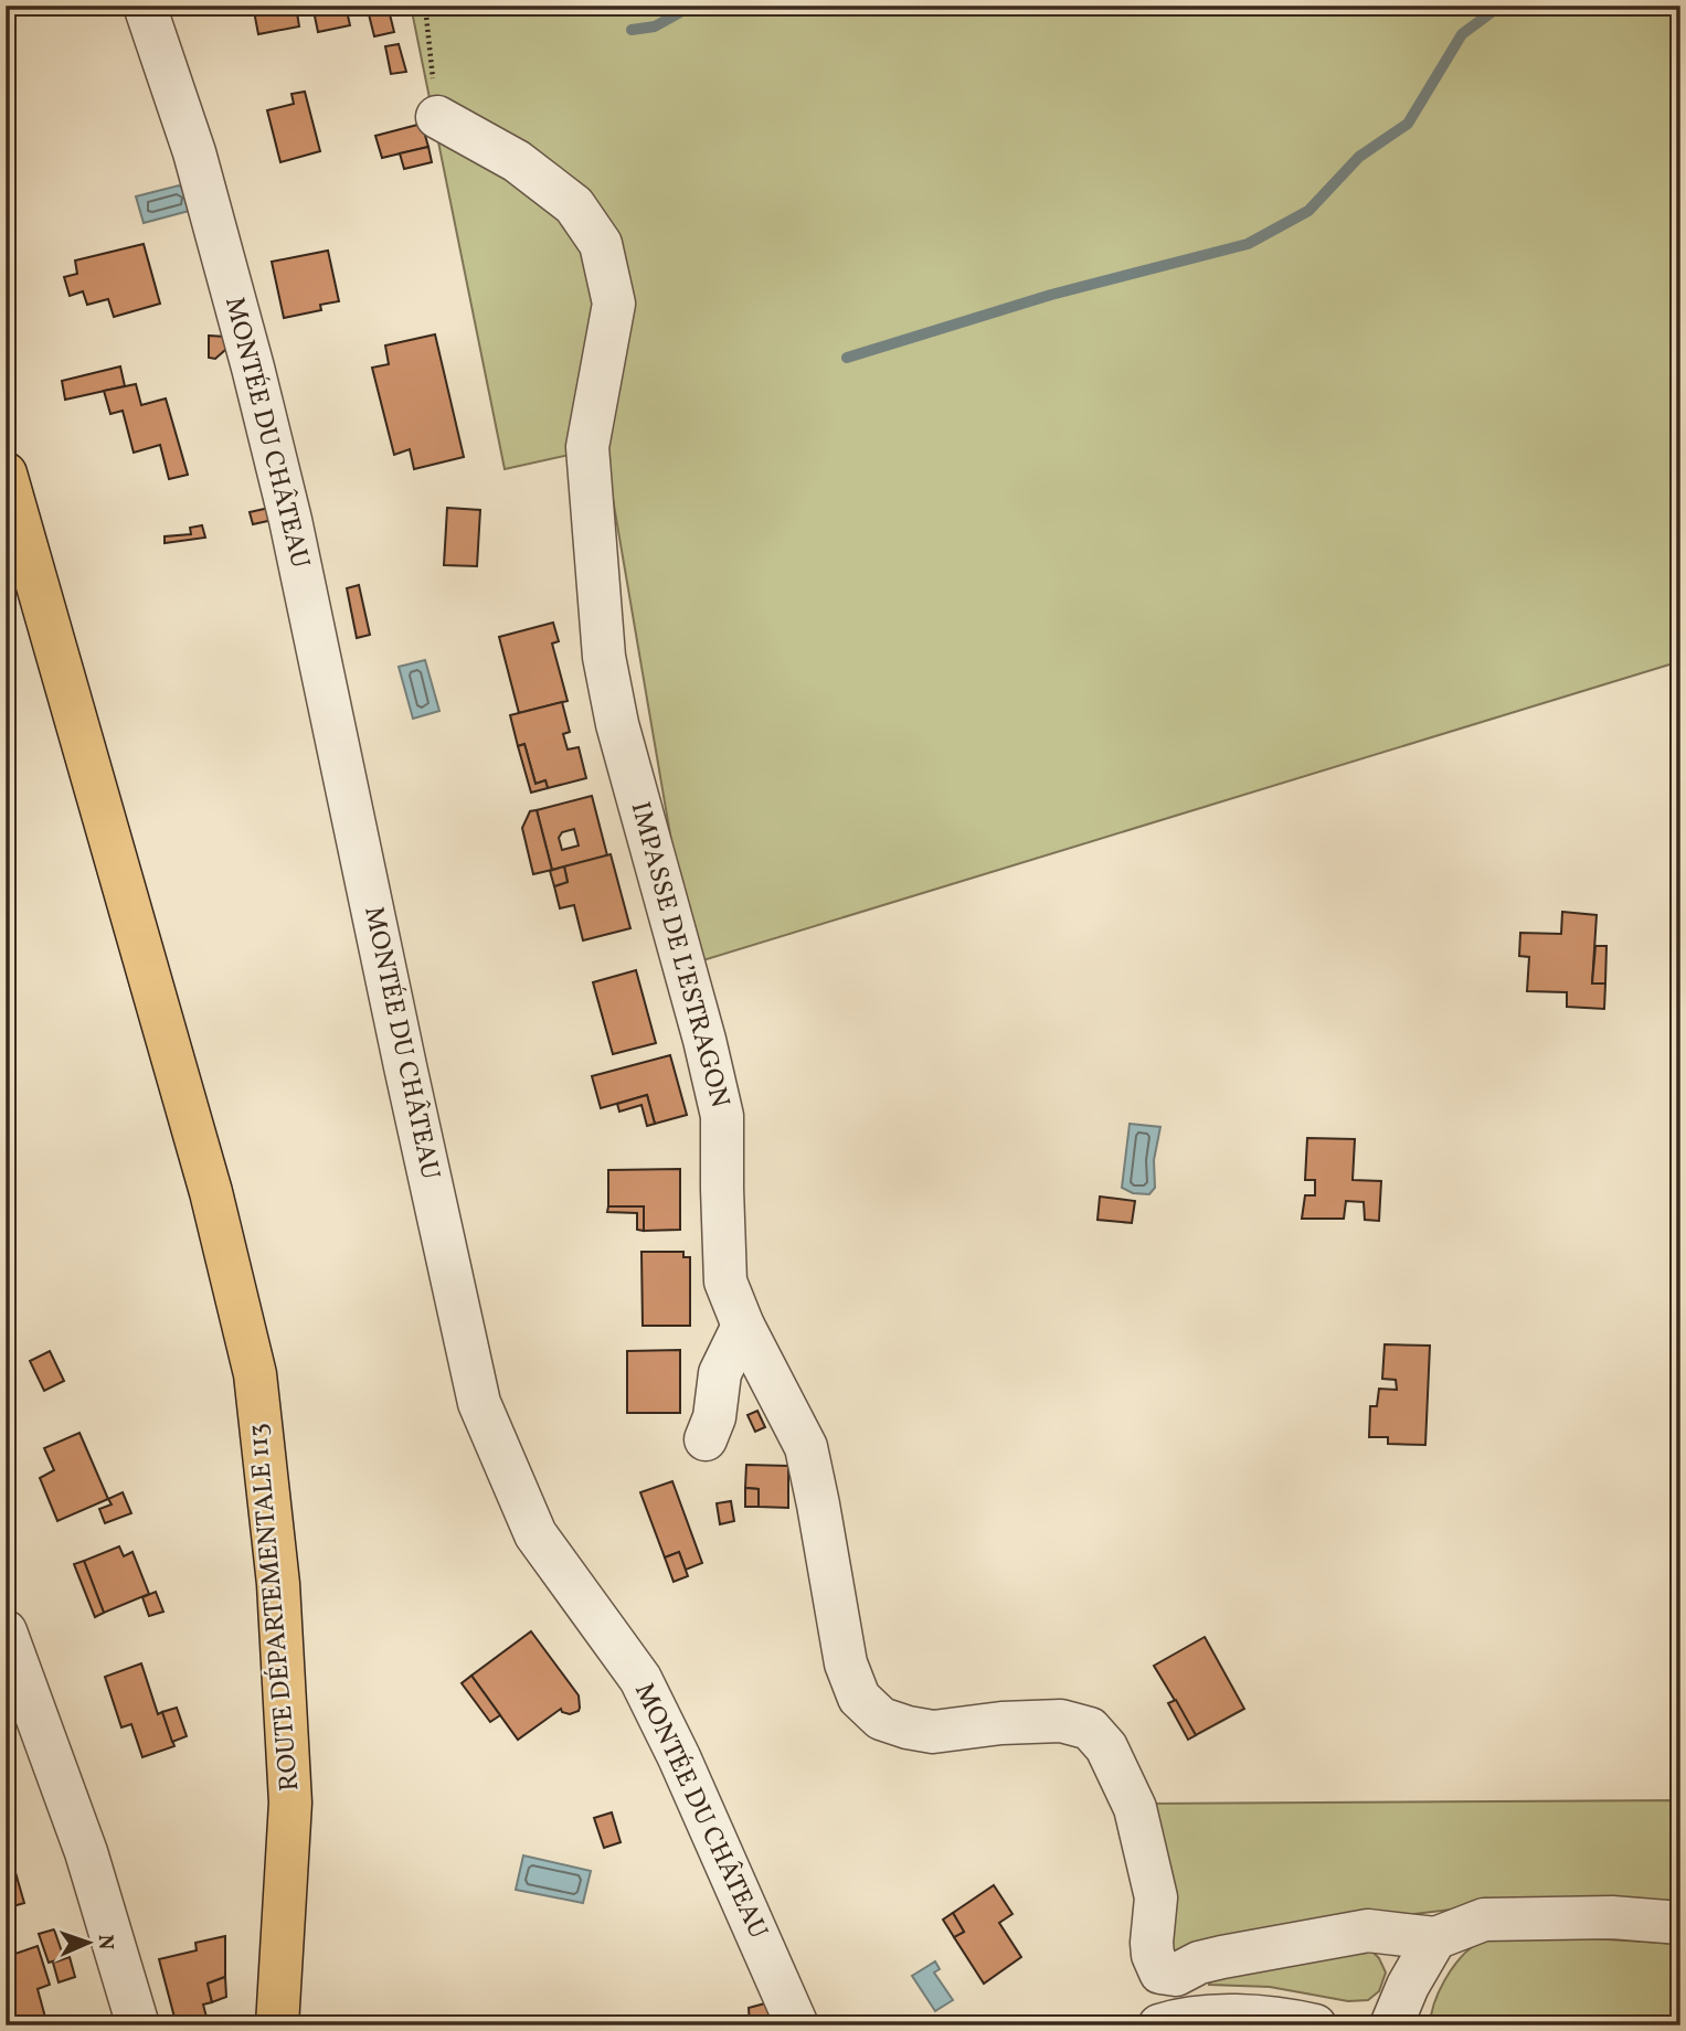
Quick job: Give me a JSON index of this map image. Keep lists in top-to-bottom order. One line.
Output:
{"streets":{"main road":["ROUTE DÉPARTEMENTALE 113"],"street":["MONTÉE DU CHÂTEAU","IMPASSE DE L’ESTRAGON"]},"north":"right"}
